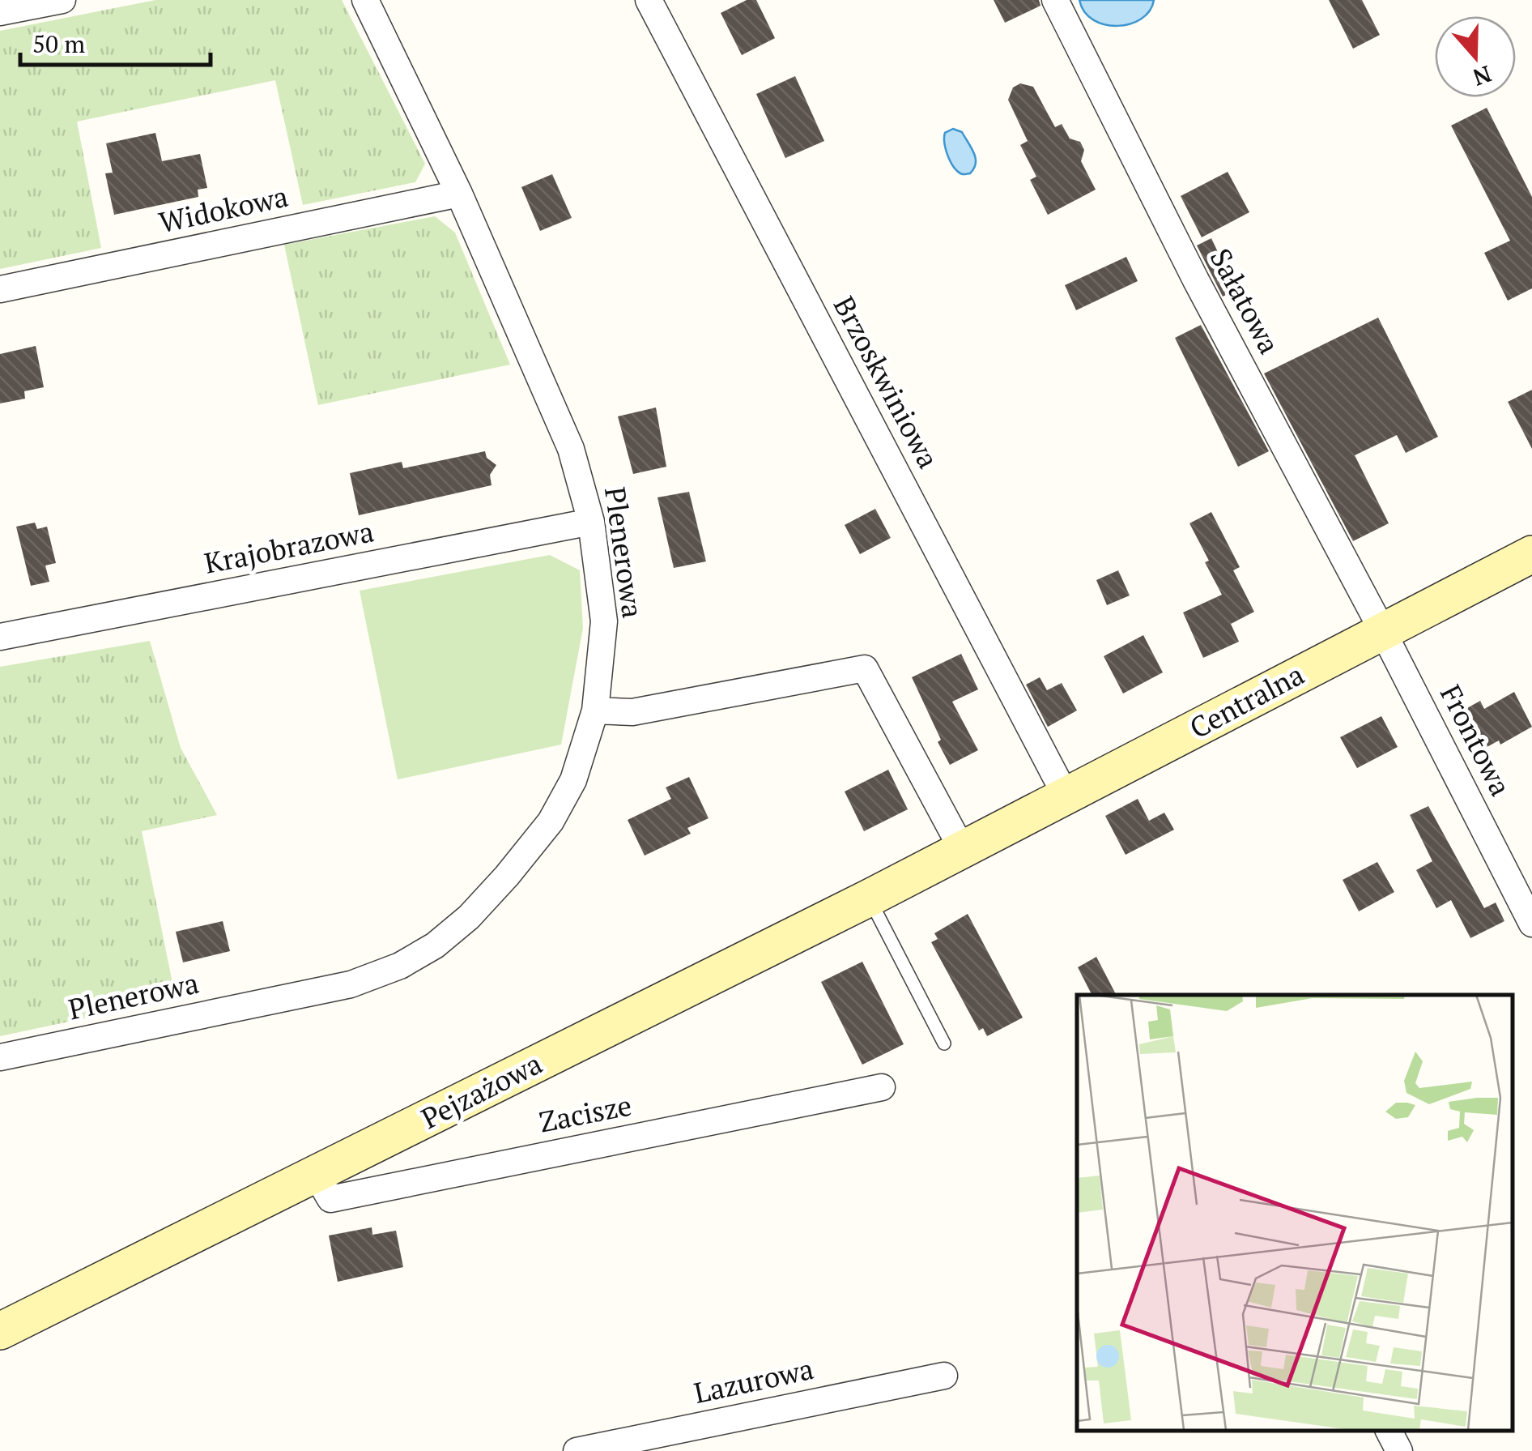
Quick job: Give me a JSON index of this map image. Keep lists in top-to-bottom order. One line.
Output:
{"streets":{"street":["Widokowa","Sałatowa","Brzoskwiniowa","Krajobrazowa","Plenerowa","Centralna","Frontowa","Pejzażowa","Zacisze","Lazurowa"]},"crossings":[["Widokowa","Plenerowa"],["Sałatowa","Centralna"],["Sałatowa","Frontowa"],["Brzoskwiniowa","Centralna"],["Krajobrazowa","Plenerowa"],["Centralna","Frontowa"],["Centralna","Pejzażowa"],["Pejzażowa","Zacisze"]],"scale_bar":"50 m","north":"bottom"}
